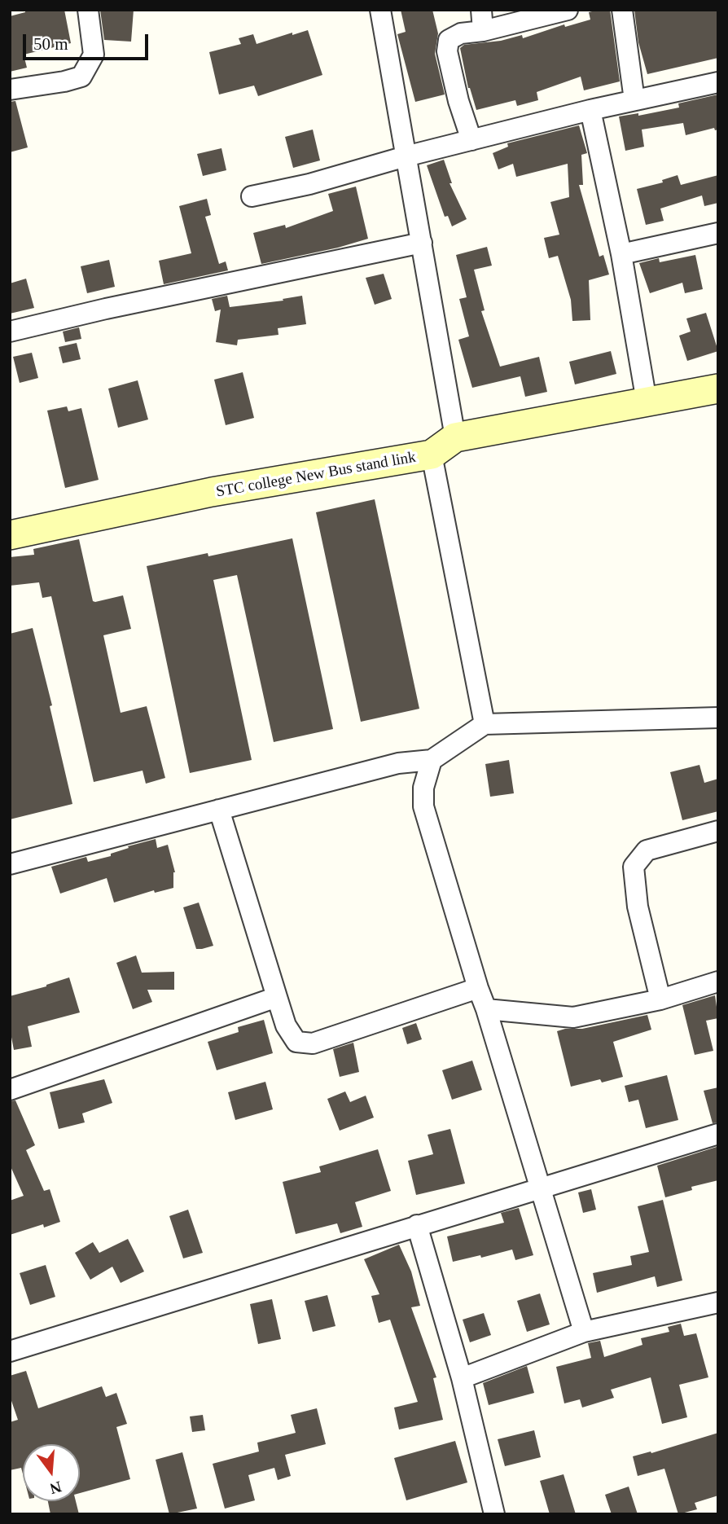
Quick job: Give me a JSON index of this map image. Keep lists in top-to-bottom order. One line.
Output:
{"streets":{"street":["STC college New Bus stand link"]},"scale_bar":"50 m","north":"bottom"}
